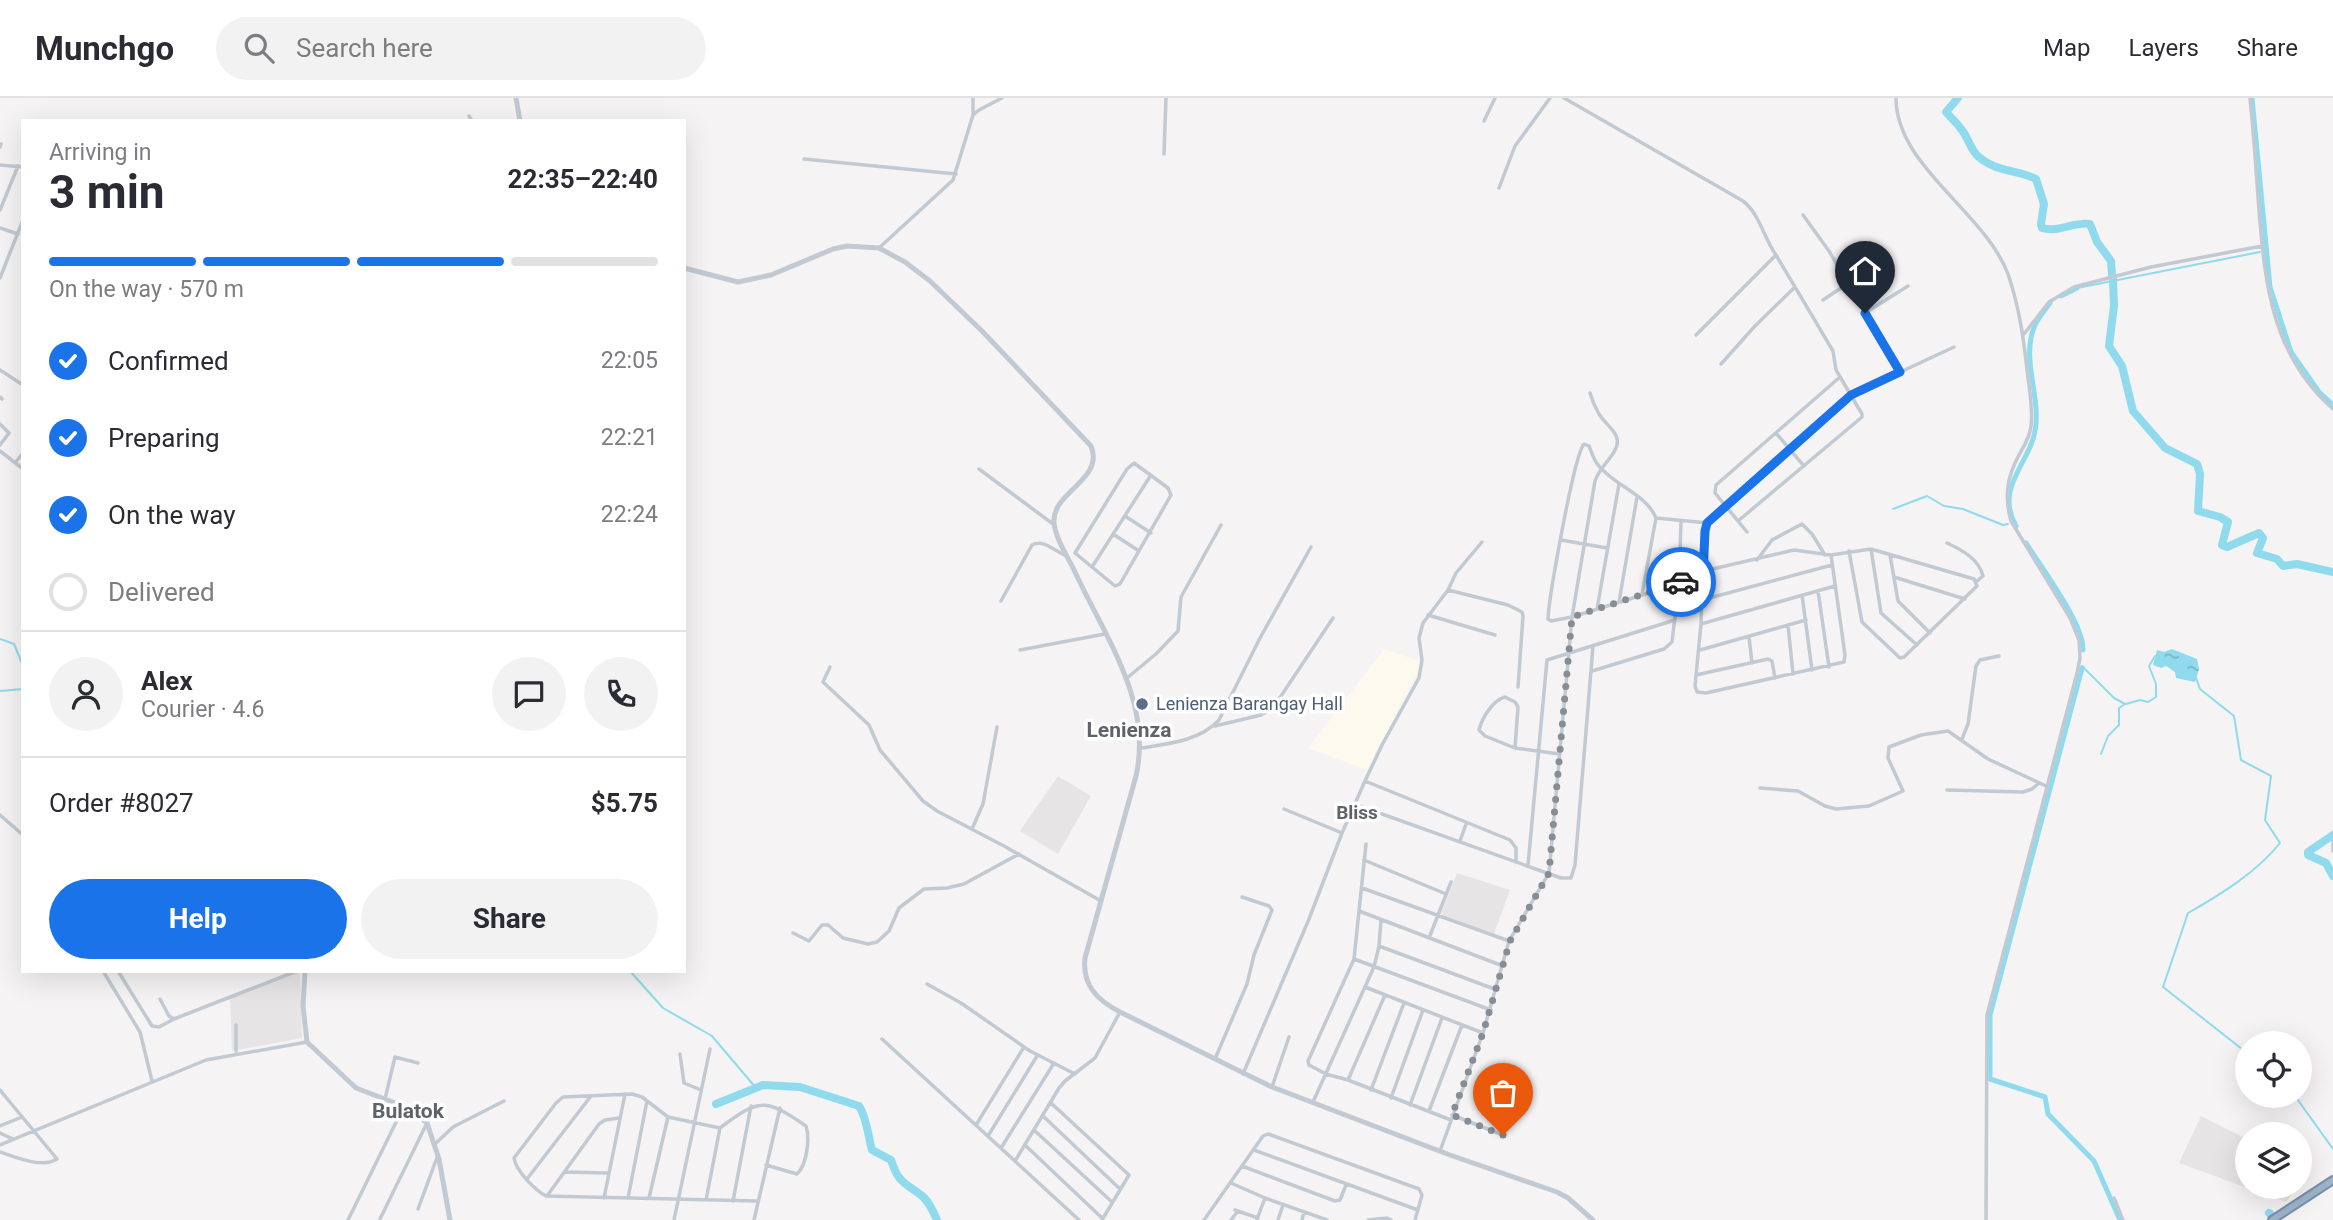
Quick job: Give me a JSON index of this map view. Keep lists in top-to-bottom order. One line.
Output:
{"districts":["Lenienza","Bliss","Bulatok"],"places":["Lenienza Barangay Hall"],"page":{"header":"Munchgo","search":"Search here","nav":["Map","Layers","Share"],"heading":["3 min","Arriving in","22:35–22:40"],"panel":["Alex","Courier · 4.6","Order #8027","$5.75"],"bar":"On the way · 570 m","list":[["Confirmed","22:05"],["Preparing","22:21"],["On the way","22:24"],"Delivered"],"buttons":["Help","Share"]}}
